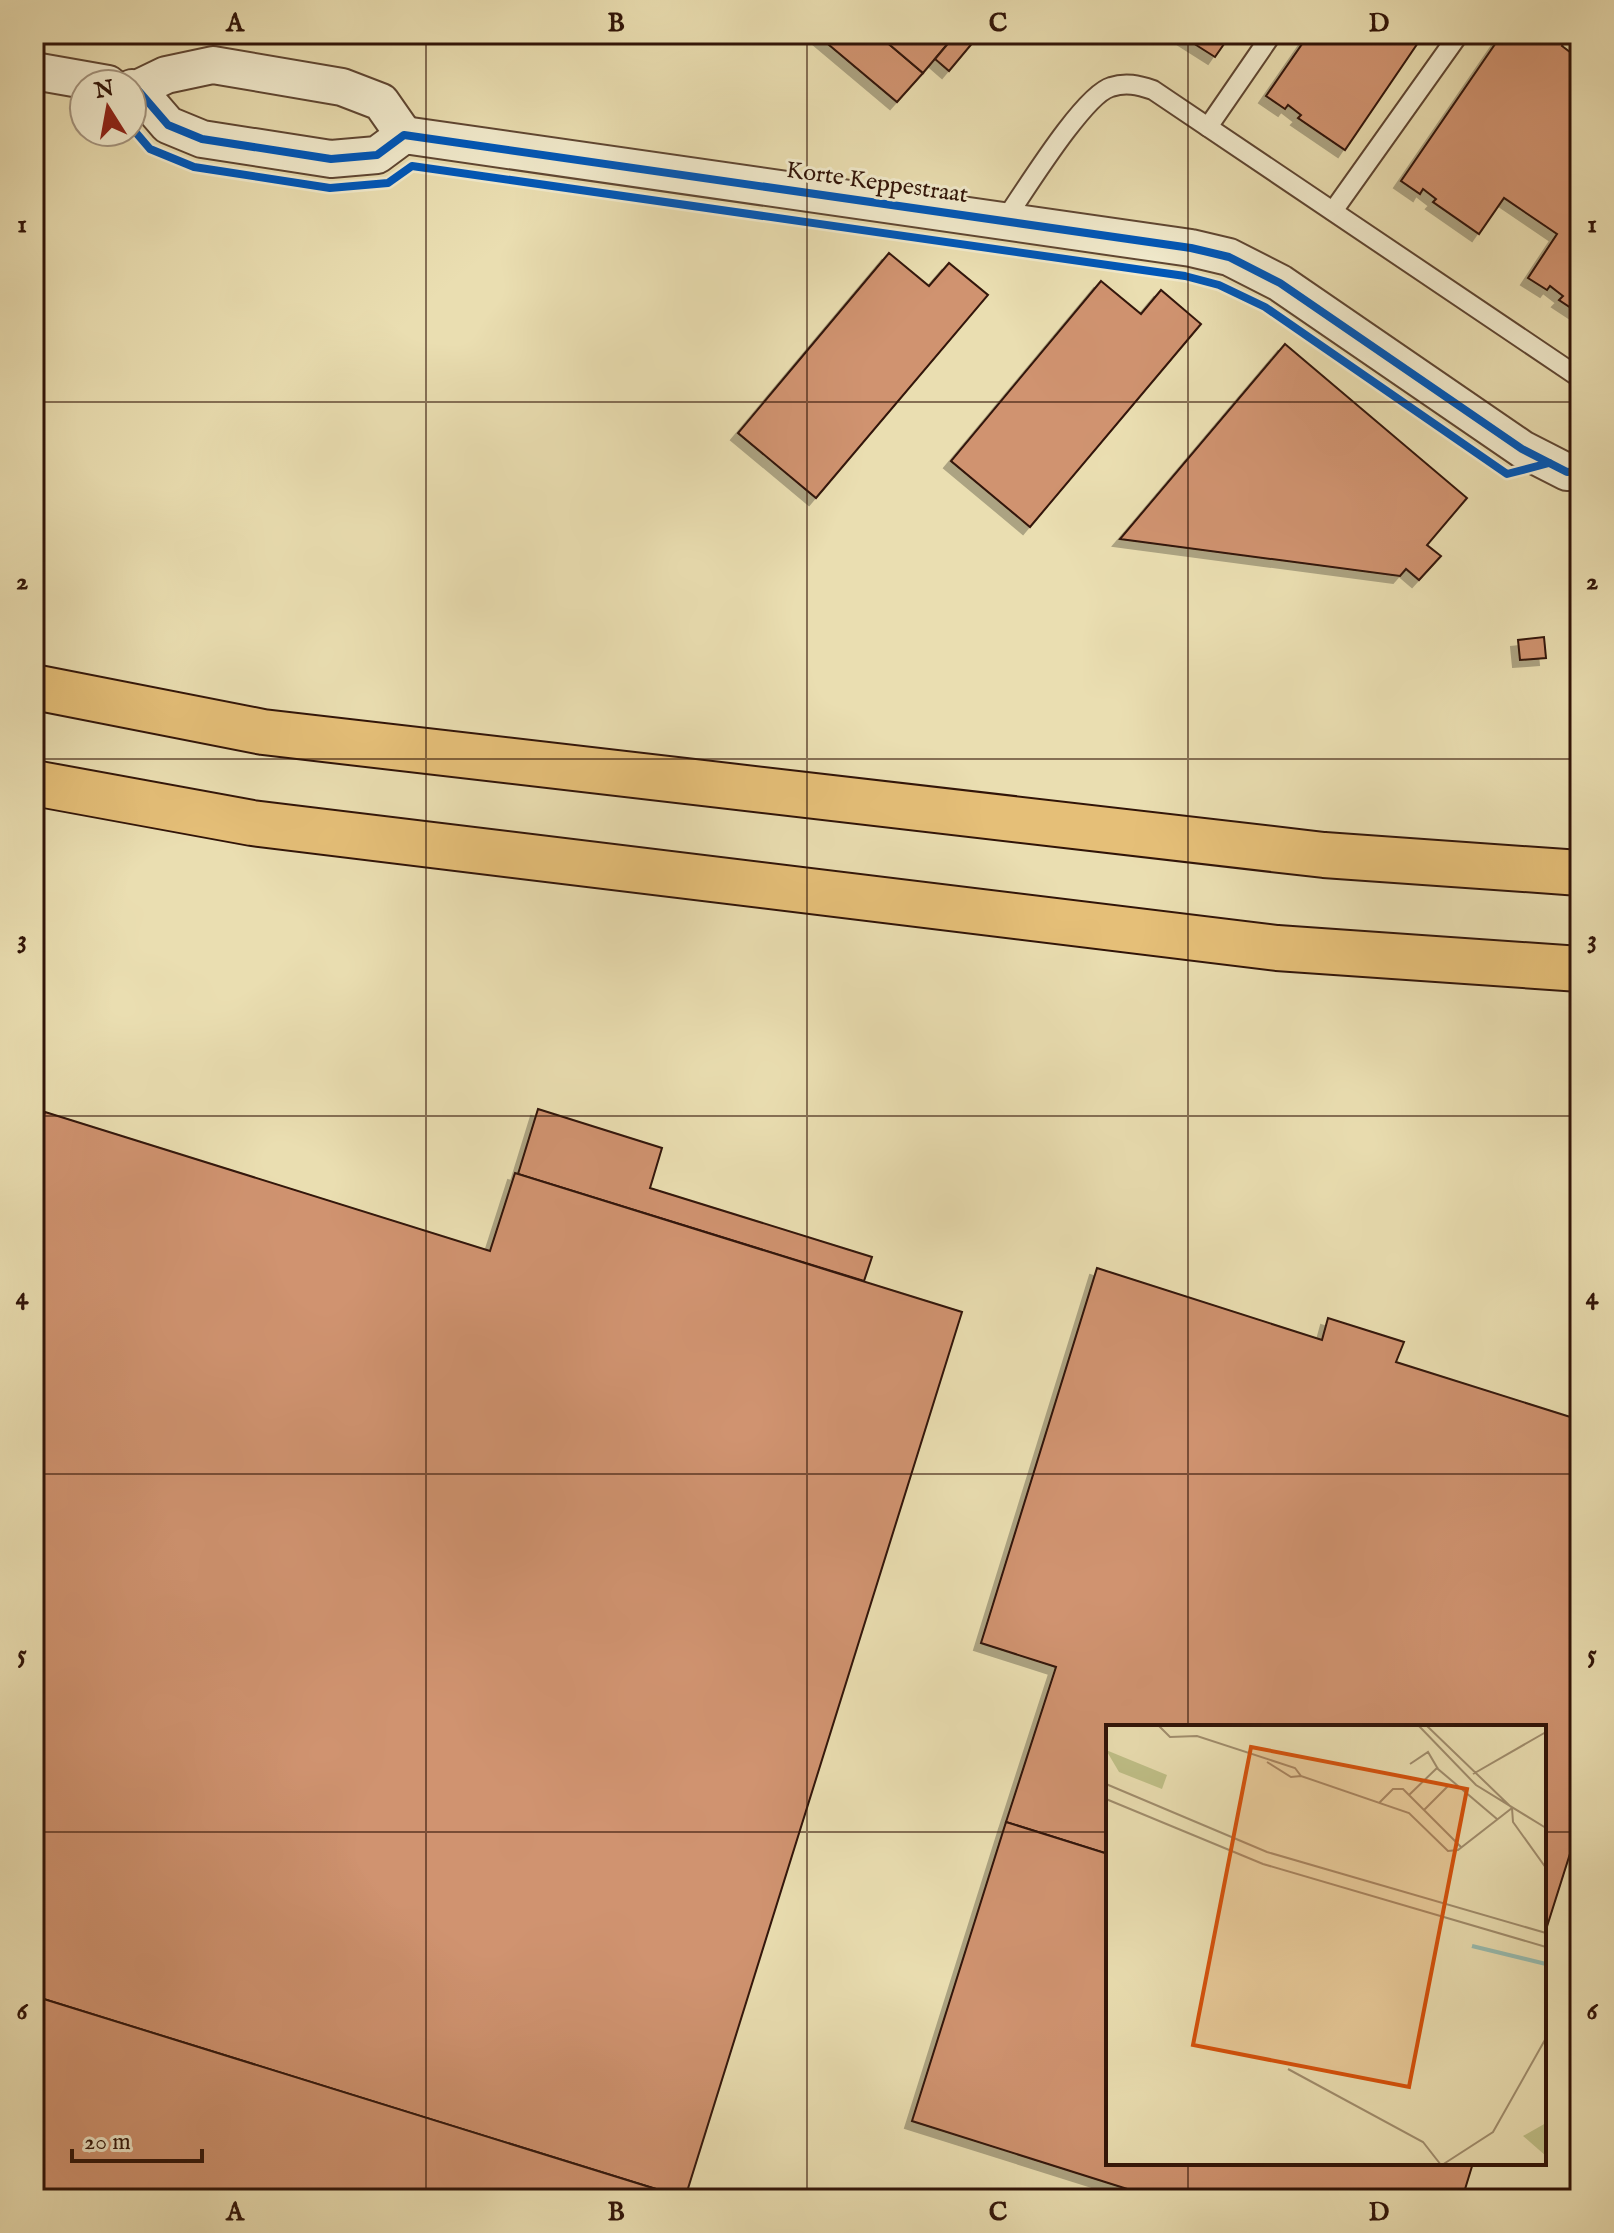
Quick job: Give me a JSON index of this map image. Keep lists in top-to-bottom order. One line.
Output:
{"streets":{"street":["Korte Keppestraat"]},"scale_bar":"20 m","north":"top","grid":{"columns":["A","B","C","D"],"rows":["1","2","3","4","5","6"]}}
